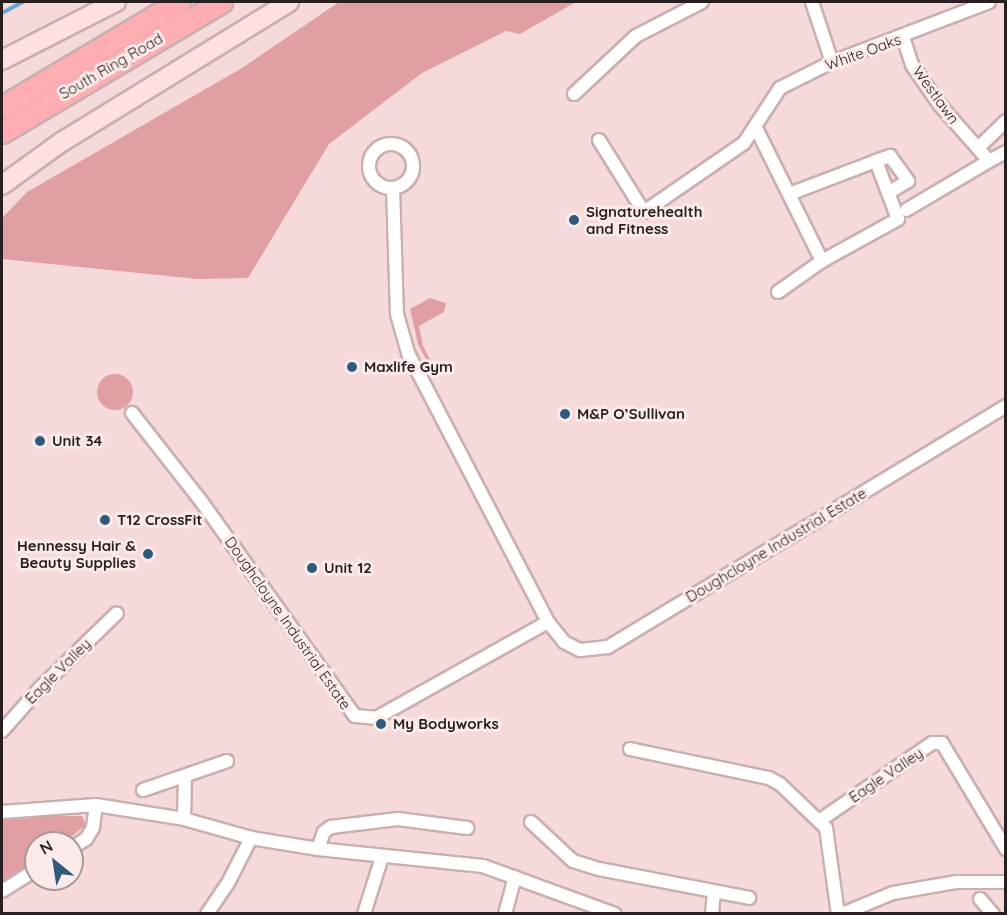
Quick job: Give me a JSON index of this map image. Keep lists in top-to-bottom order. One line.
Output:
{"streets":{"highway":["South Ring Road"],"street":["White Oaks","Westlawn","Doughcloyne Industrial Estate","Eagle Valley"]},"crossings":[["White Oaks","Westlawn"]],"places":["Signaturehealth and Fitness","Maxlife Gym","M&P O’Sullivan","Unit 34","T12 CrossFit","Hennessy Hair & Beauty Supplies","Unit 12","My Bodyworks"],"north":"top left"}
